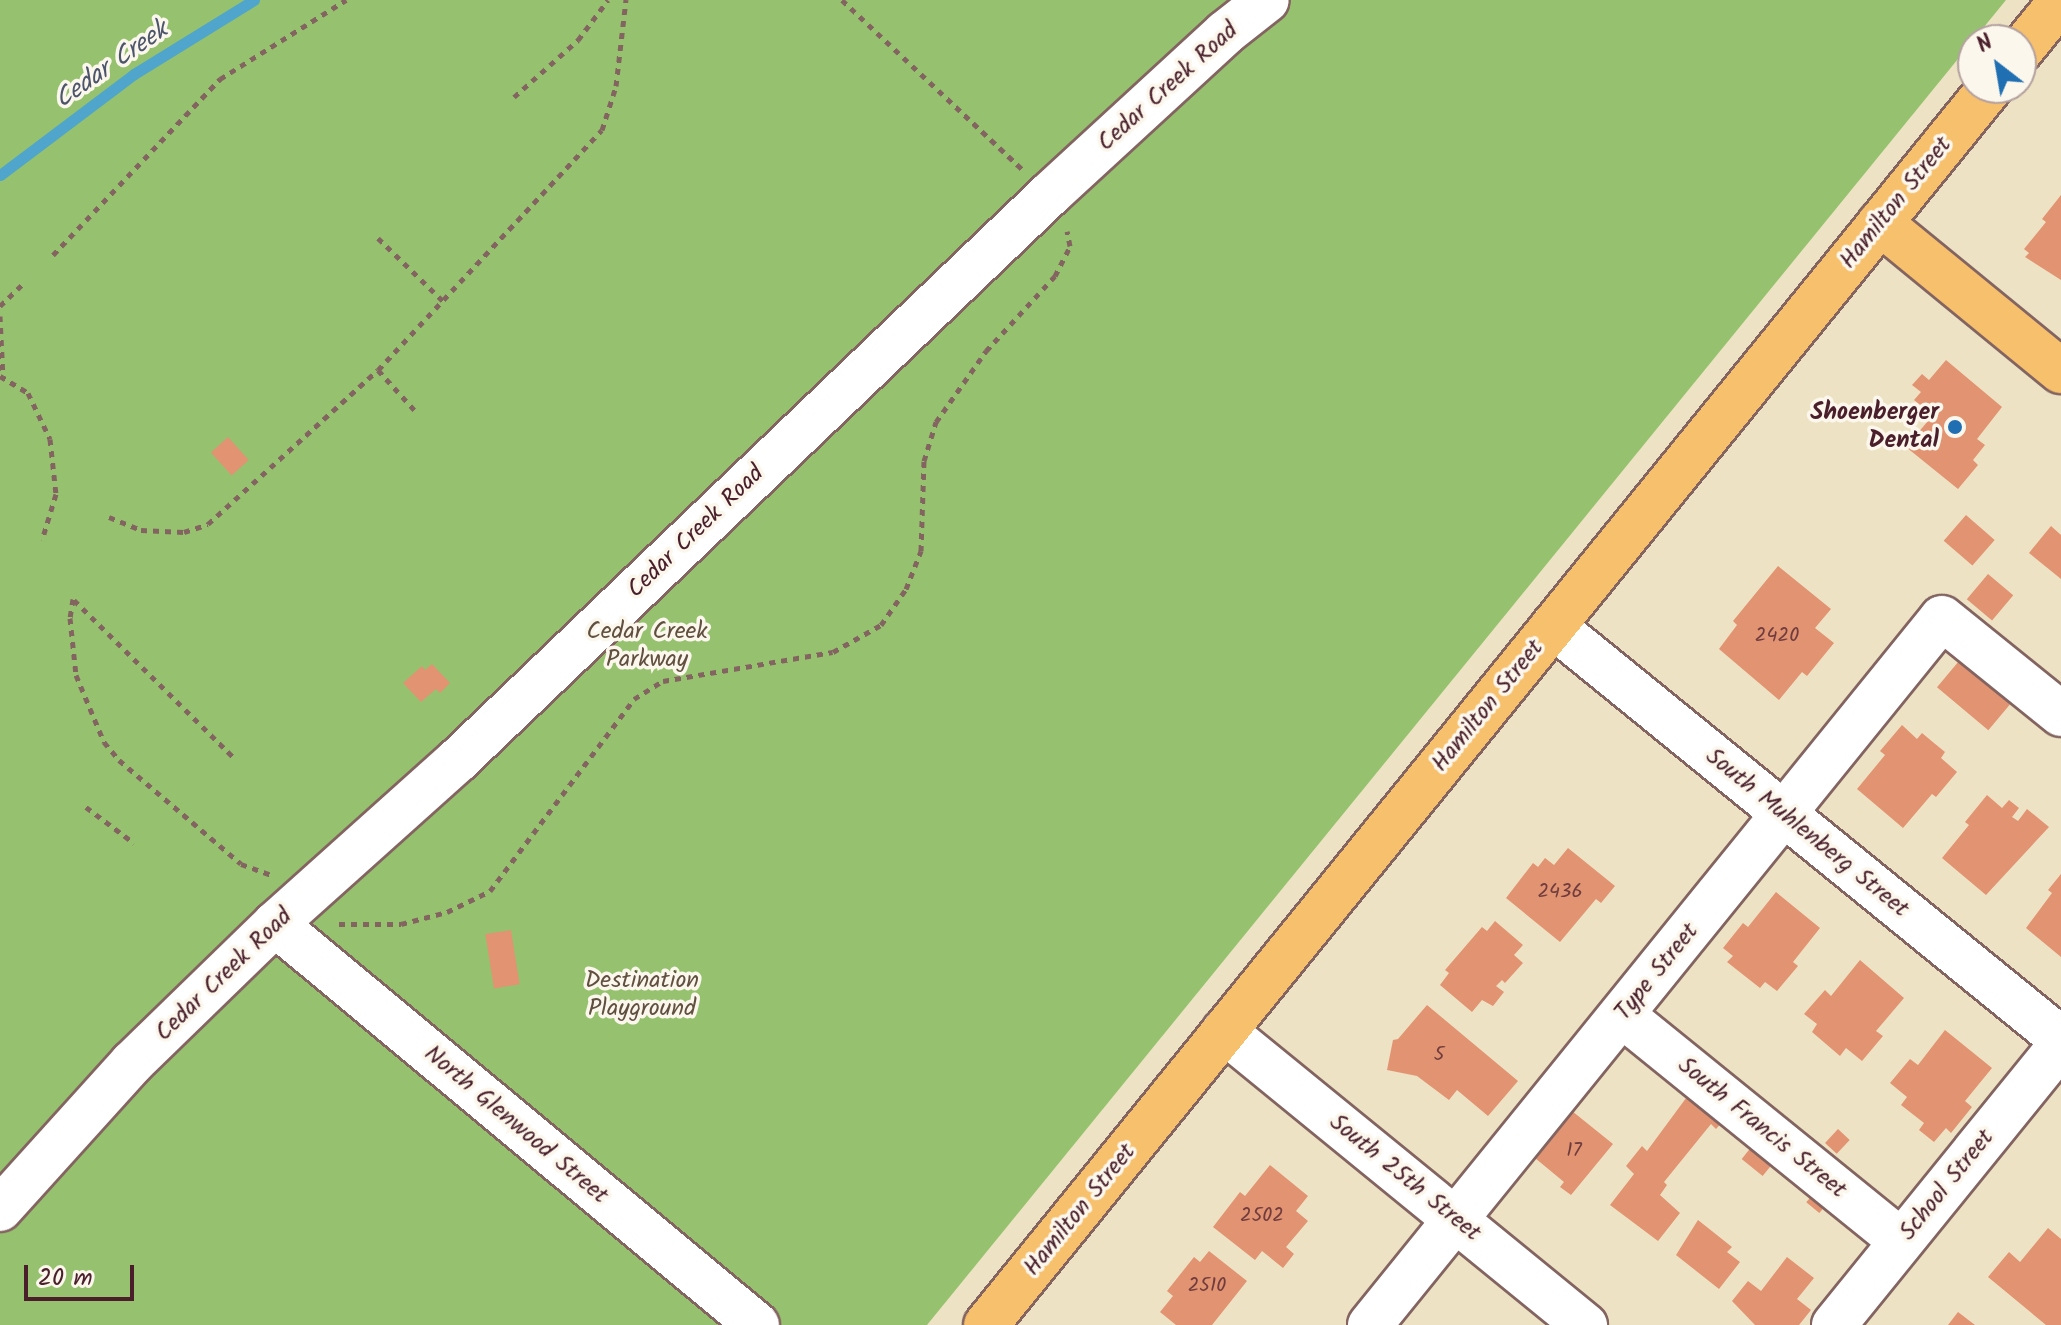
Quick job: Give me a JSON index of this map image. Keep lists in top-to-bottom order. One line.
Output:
{"streets":{"main road":["Hamilton Street"],"street":["Cedar Creek Road","South Muhlenberg Street","Type Street","North Glenwood Street","South Francis Street","South 25th Street","School Street"]},"crossings":[["Cedar Creek Road","North Glenwood Street"],["Hamilton Street","South Muhlenberg Street"],["Hamilton Street","South 25th Street"],["South Muhlenberg Street","Type Street"],["South Muhlenberg Street","School Street"],["Type Street","South Francis Street"],["Type Street","South 25th Street"],["South Francis Street","School Street"]],"water":["Cedar Creek"],"parks":["Cedar Creek Parkway","Destination Playground"],"places":["Shoenberger Dental"],"house_numbers":["2420","2436","5","17","2502","2510"],"scale_bar":"20 m","north":"top left"}
